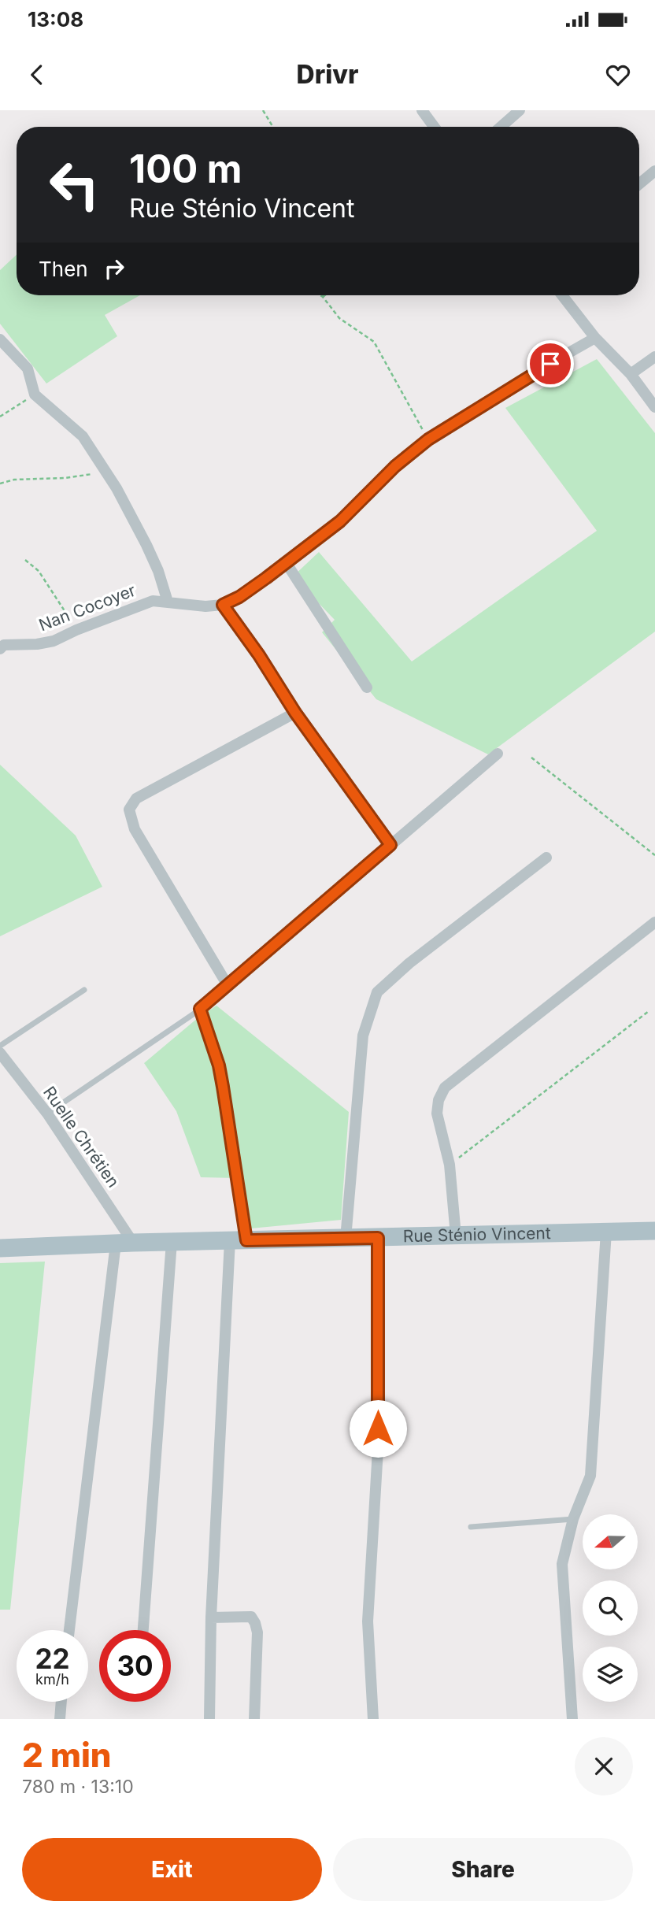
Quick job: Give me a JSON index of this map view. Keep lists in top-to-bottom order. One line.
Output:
{"streets":{"main road":["Rue Sténio Vincent"],"street":["Nan Cocoyer","Ruelle Chrétien"]},"crossings":[["Ruelle Chrétien","Rue Sténio Vincent"]],"north":"left","page":{"status":"13:08","header":"Drivr","turn":["100 m","Rue Sténio Vincent"],"then":"Then","speed":"22 km/h","limit":"30","heading":["2 min","780 m · 13:10"],"buttons":["Exit","Share"]}}
